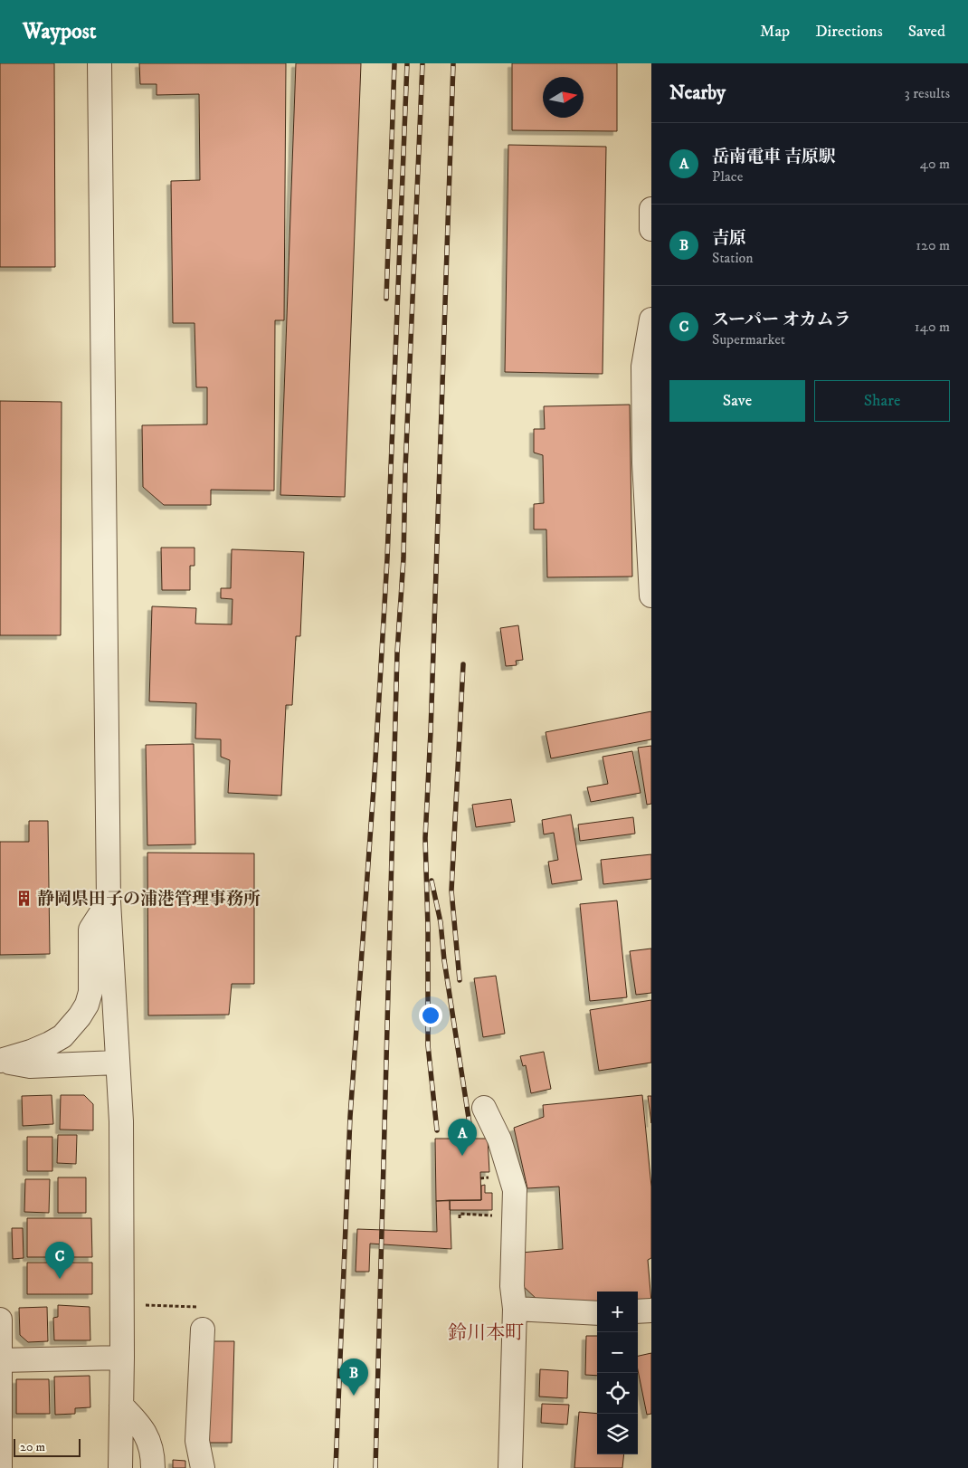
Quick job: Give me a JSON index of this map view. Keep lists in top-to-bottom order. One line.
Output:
{"districts":["鈴川本町"],"places":{"building":["静岡県田子の浦港管理事務所"]},"scale_bar":"20 m","north":"right","page":{"header":"Waypost","nav":["Map","Directions","Saved"],"heading":["Nearby","3 results"],"list":[{"mark":"A","name":"岳南電車 吉原駅","note":"Place","value":"40 m"},{"mark":"B","name":"吉原","note":"Station","value":"120 m"},{"mark":"C","name":"スーパー オカムラ","note":"Supermarket","value":"140 m"}],"buttons":["Save","Share"],"pins":["A","C","B"],"map_buttons":["+","−"],"scale":"20 m"}}
